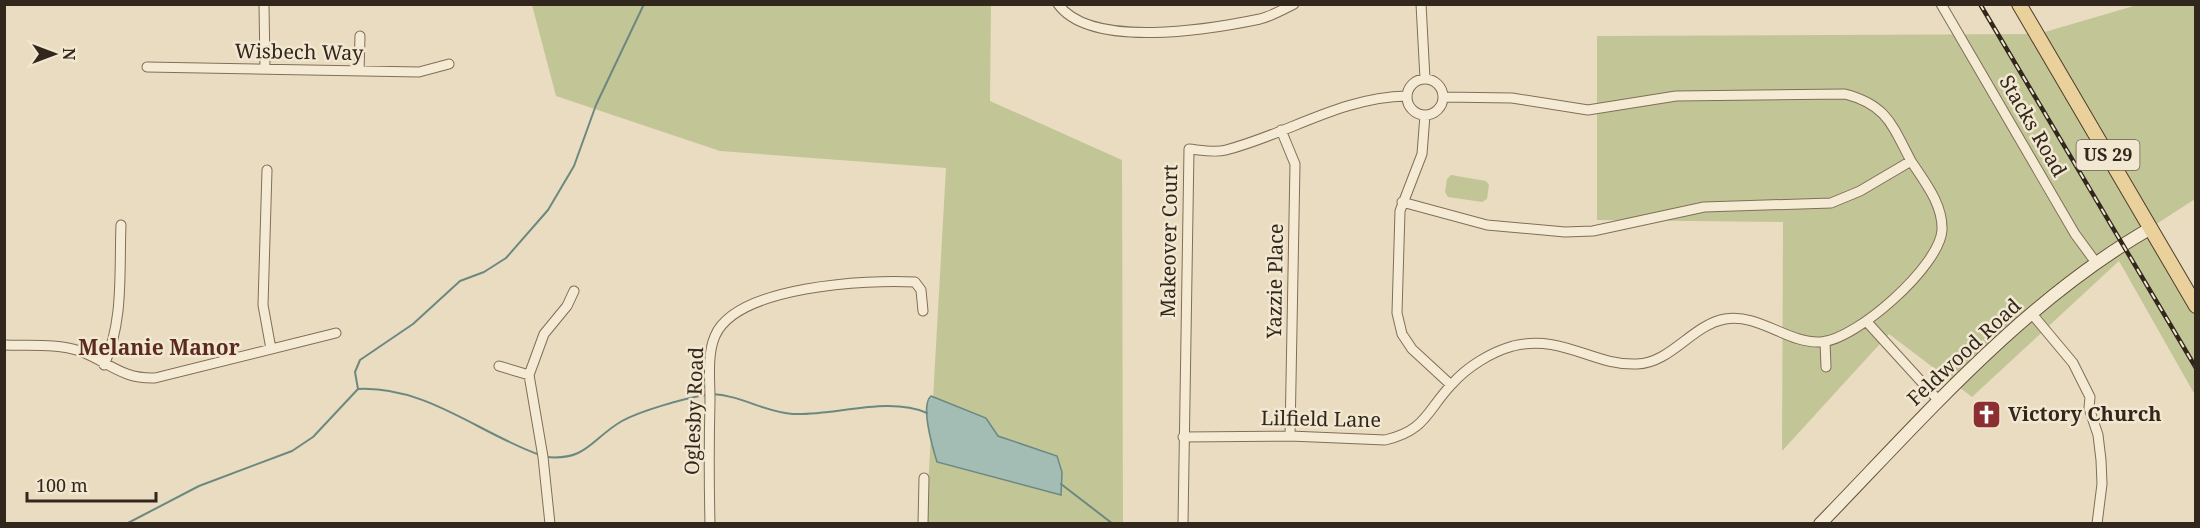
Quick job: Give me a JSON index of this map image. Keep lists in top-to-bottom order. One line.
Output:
{"streets":{"main road":["US 29"],"street":["Wisbech Way","Stacks Road","Makeover Court","Yazzie Place","Feldwood Road","Oglesby Road","Lilfield Lane"]},"crossings":[["Stacks Road","Feldwood Road"],["US 29","Feldwood Road"],["Makeover Court","Yazzie Place"],["Makeover Court","Lilfield Lane"],["Yazzie Place","Lilfield Lane"]],"districts":["Melanie Manor"],"places":{"church":["Victory Church"]},"scale_bar":"100 m","north":"right"}
